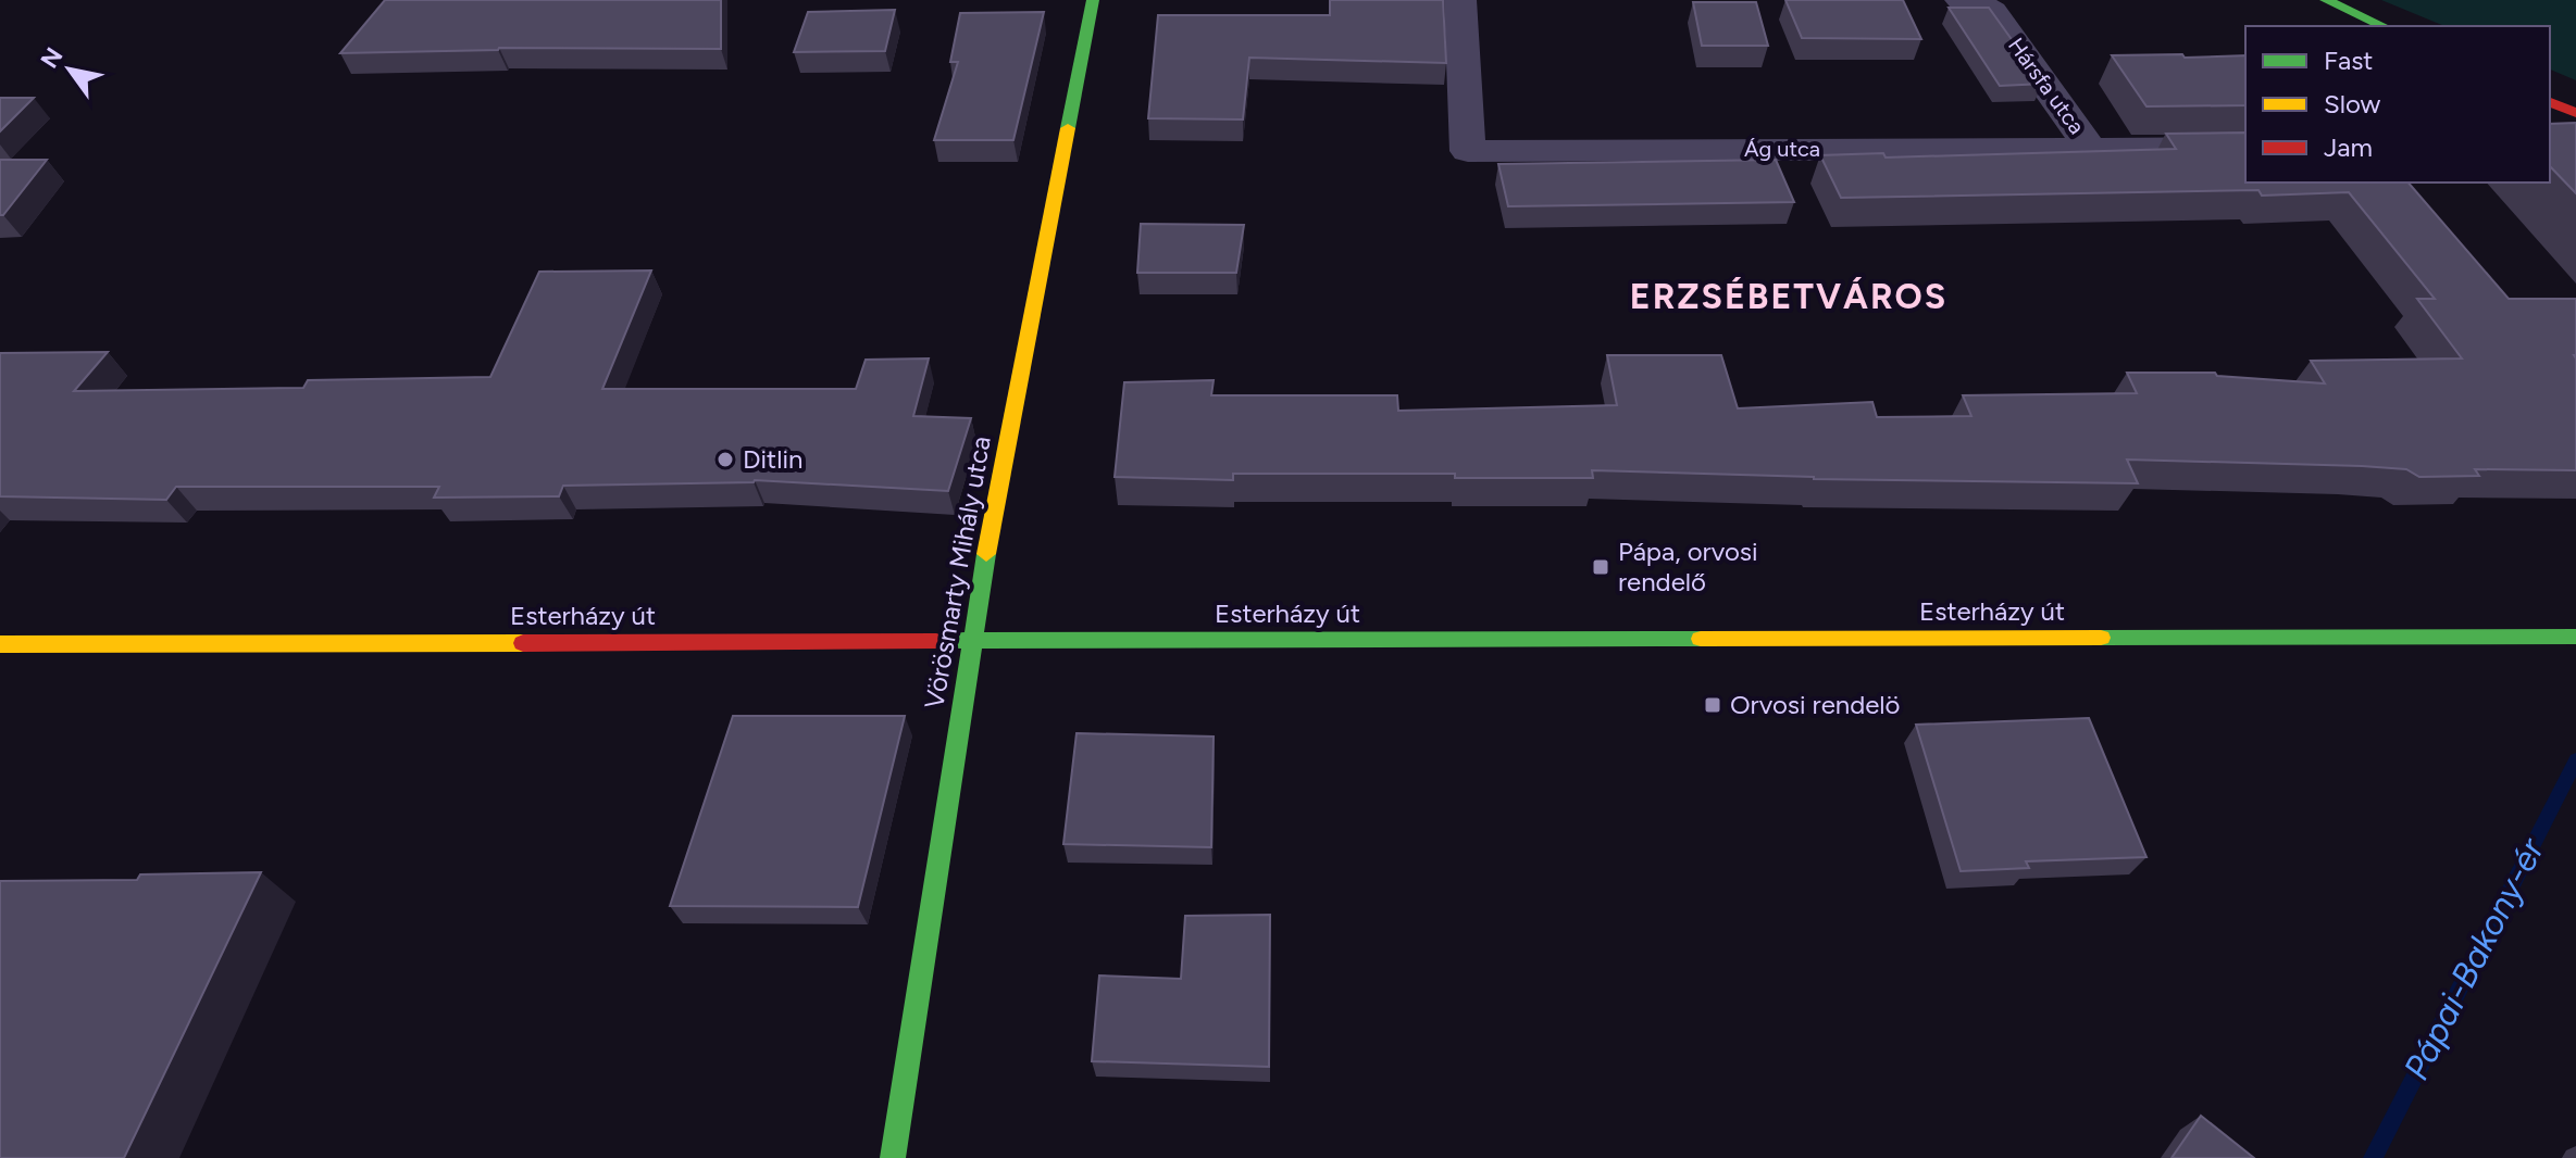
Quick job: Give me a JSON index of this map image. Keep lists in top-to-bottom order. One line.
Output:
{"streets":{"street":["Hársfa utca","Ág utca","Vörösmarty Mihály utca","Esterházy út"]},"crossings":[["Hársfa utca","Ág utca"],["Vörösmarty Mihály utca","Esterházy út"]],"districts":["ERZSÉBETVÁROS"],"water":["Pápai-Bakony-ér"],"places":{"other":["Ditlin"],"transit":["Pápa, orvosi rendelő","Orvosi rendelö"]},"legend":["Fast","Slow","Jam"],"north":"top left"}
